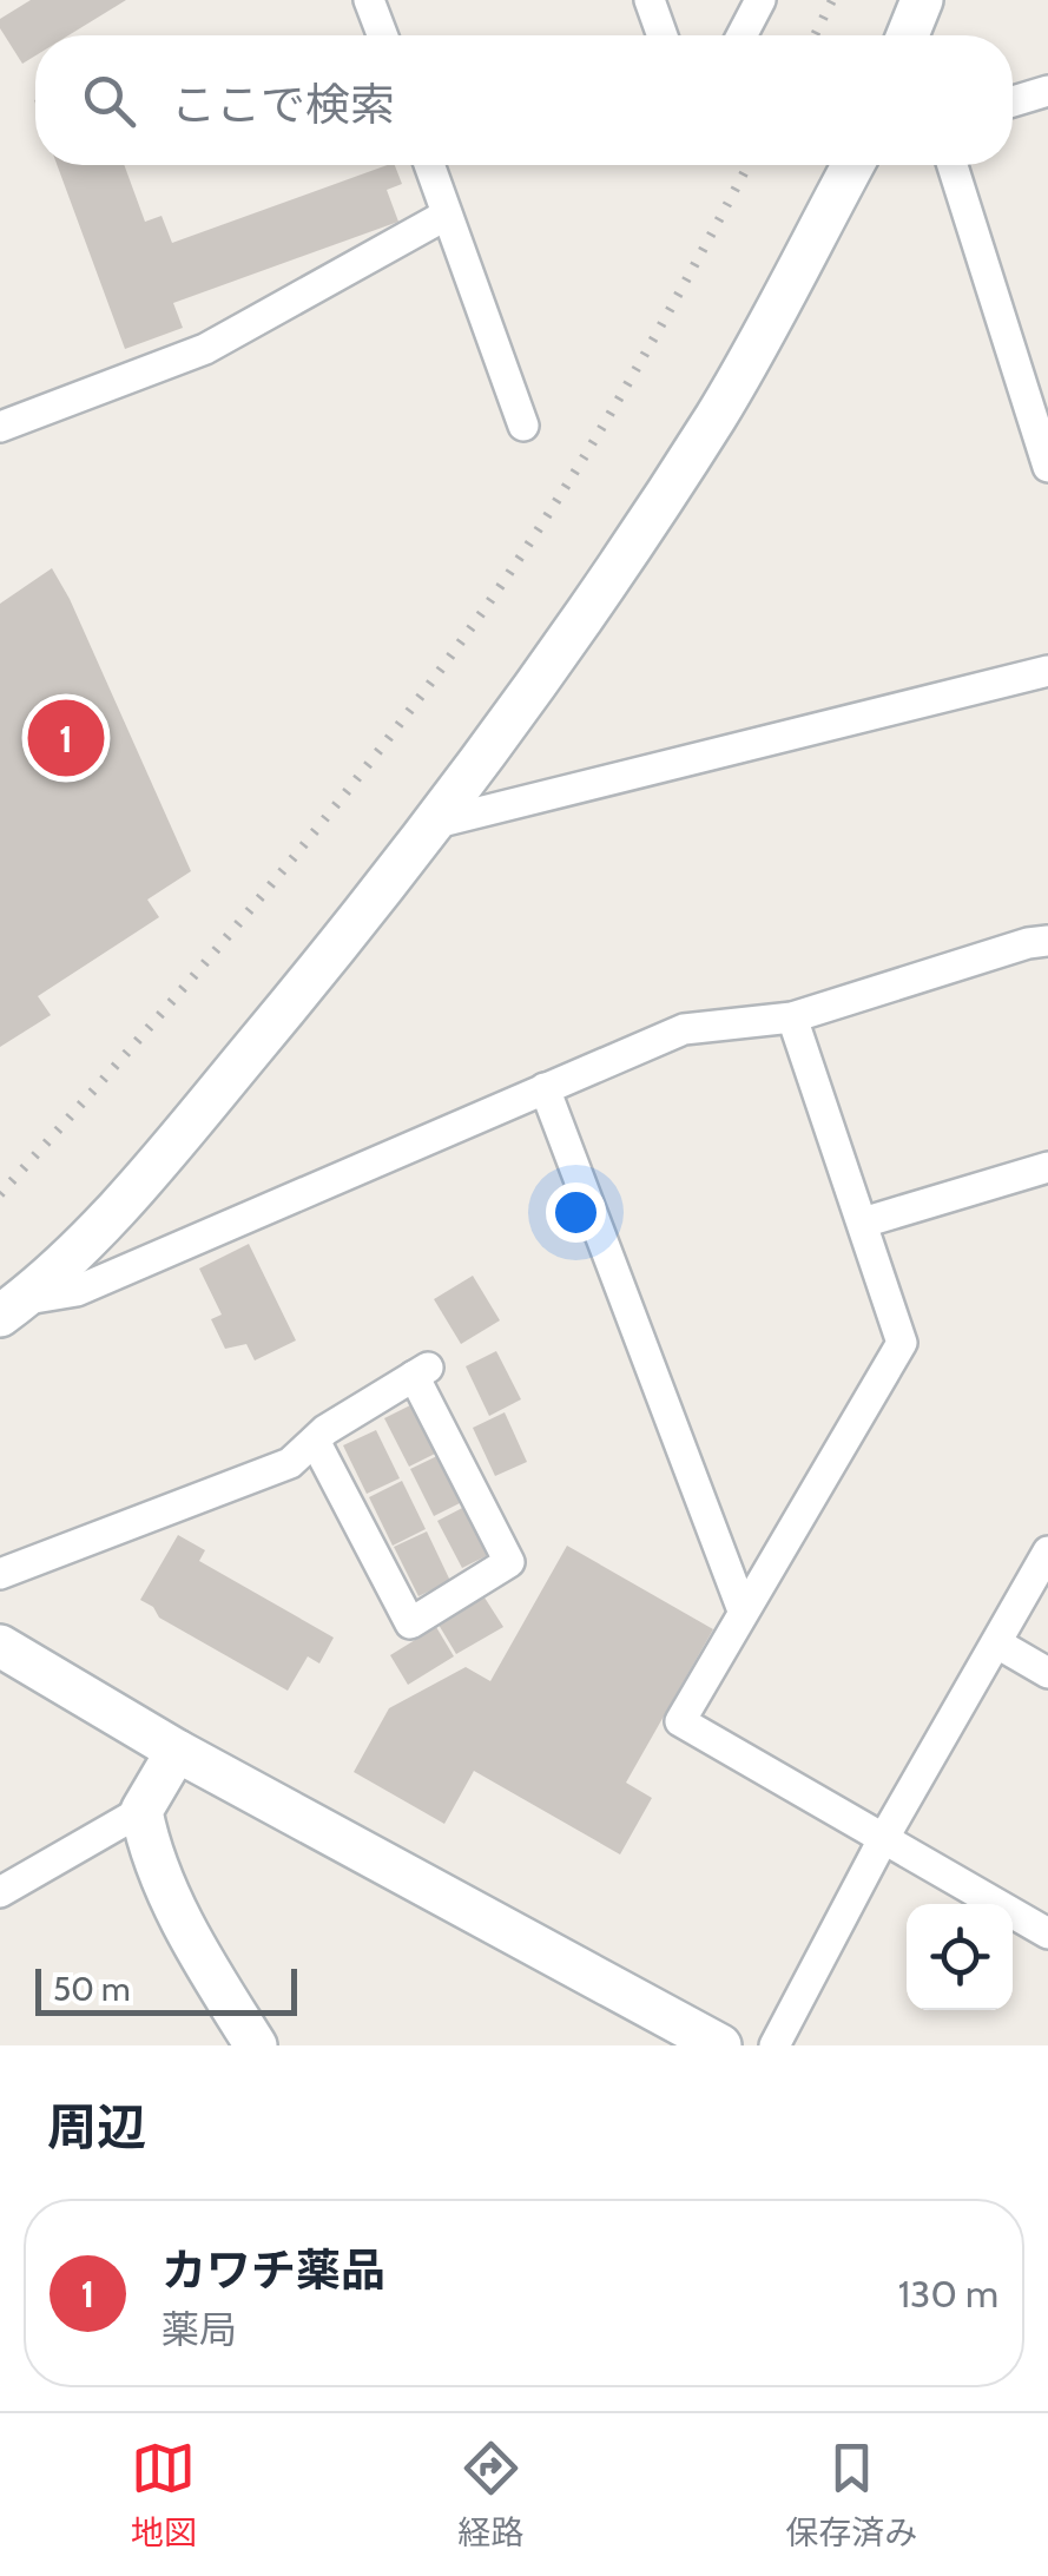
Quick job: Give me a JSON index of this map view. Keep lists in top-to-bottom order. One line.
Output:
{"scale_bar":"50 m","page":{"search":"ここで検索","pins":"1","scale":"50 m","heading":"周辺","list":[{"mark":"1","name":"カワチ薬品","note":"薬局","value":"130 m"}],"nav":["地図","経路","保存済み"]}}
